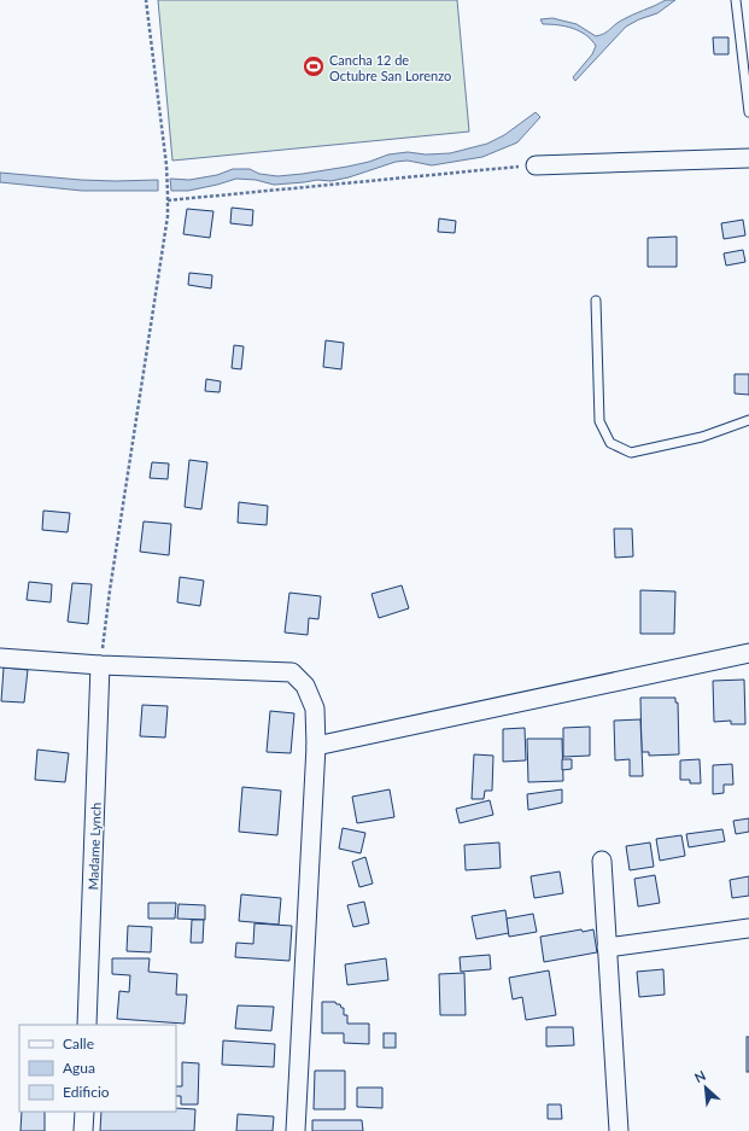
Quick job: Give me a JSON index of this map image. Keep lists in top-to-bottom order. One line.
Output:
{"streets":{"street":["Madame Lynch"]},"places":{"sports":["Cancha 12 de Octubre San Lorenzo"]},"legend":["Calle","Agua","Edificio"],"north":"top left"}
